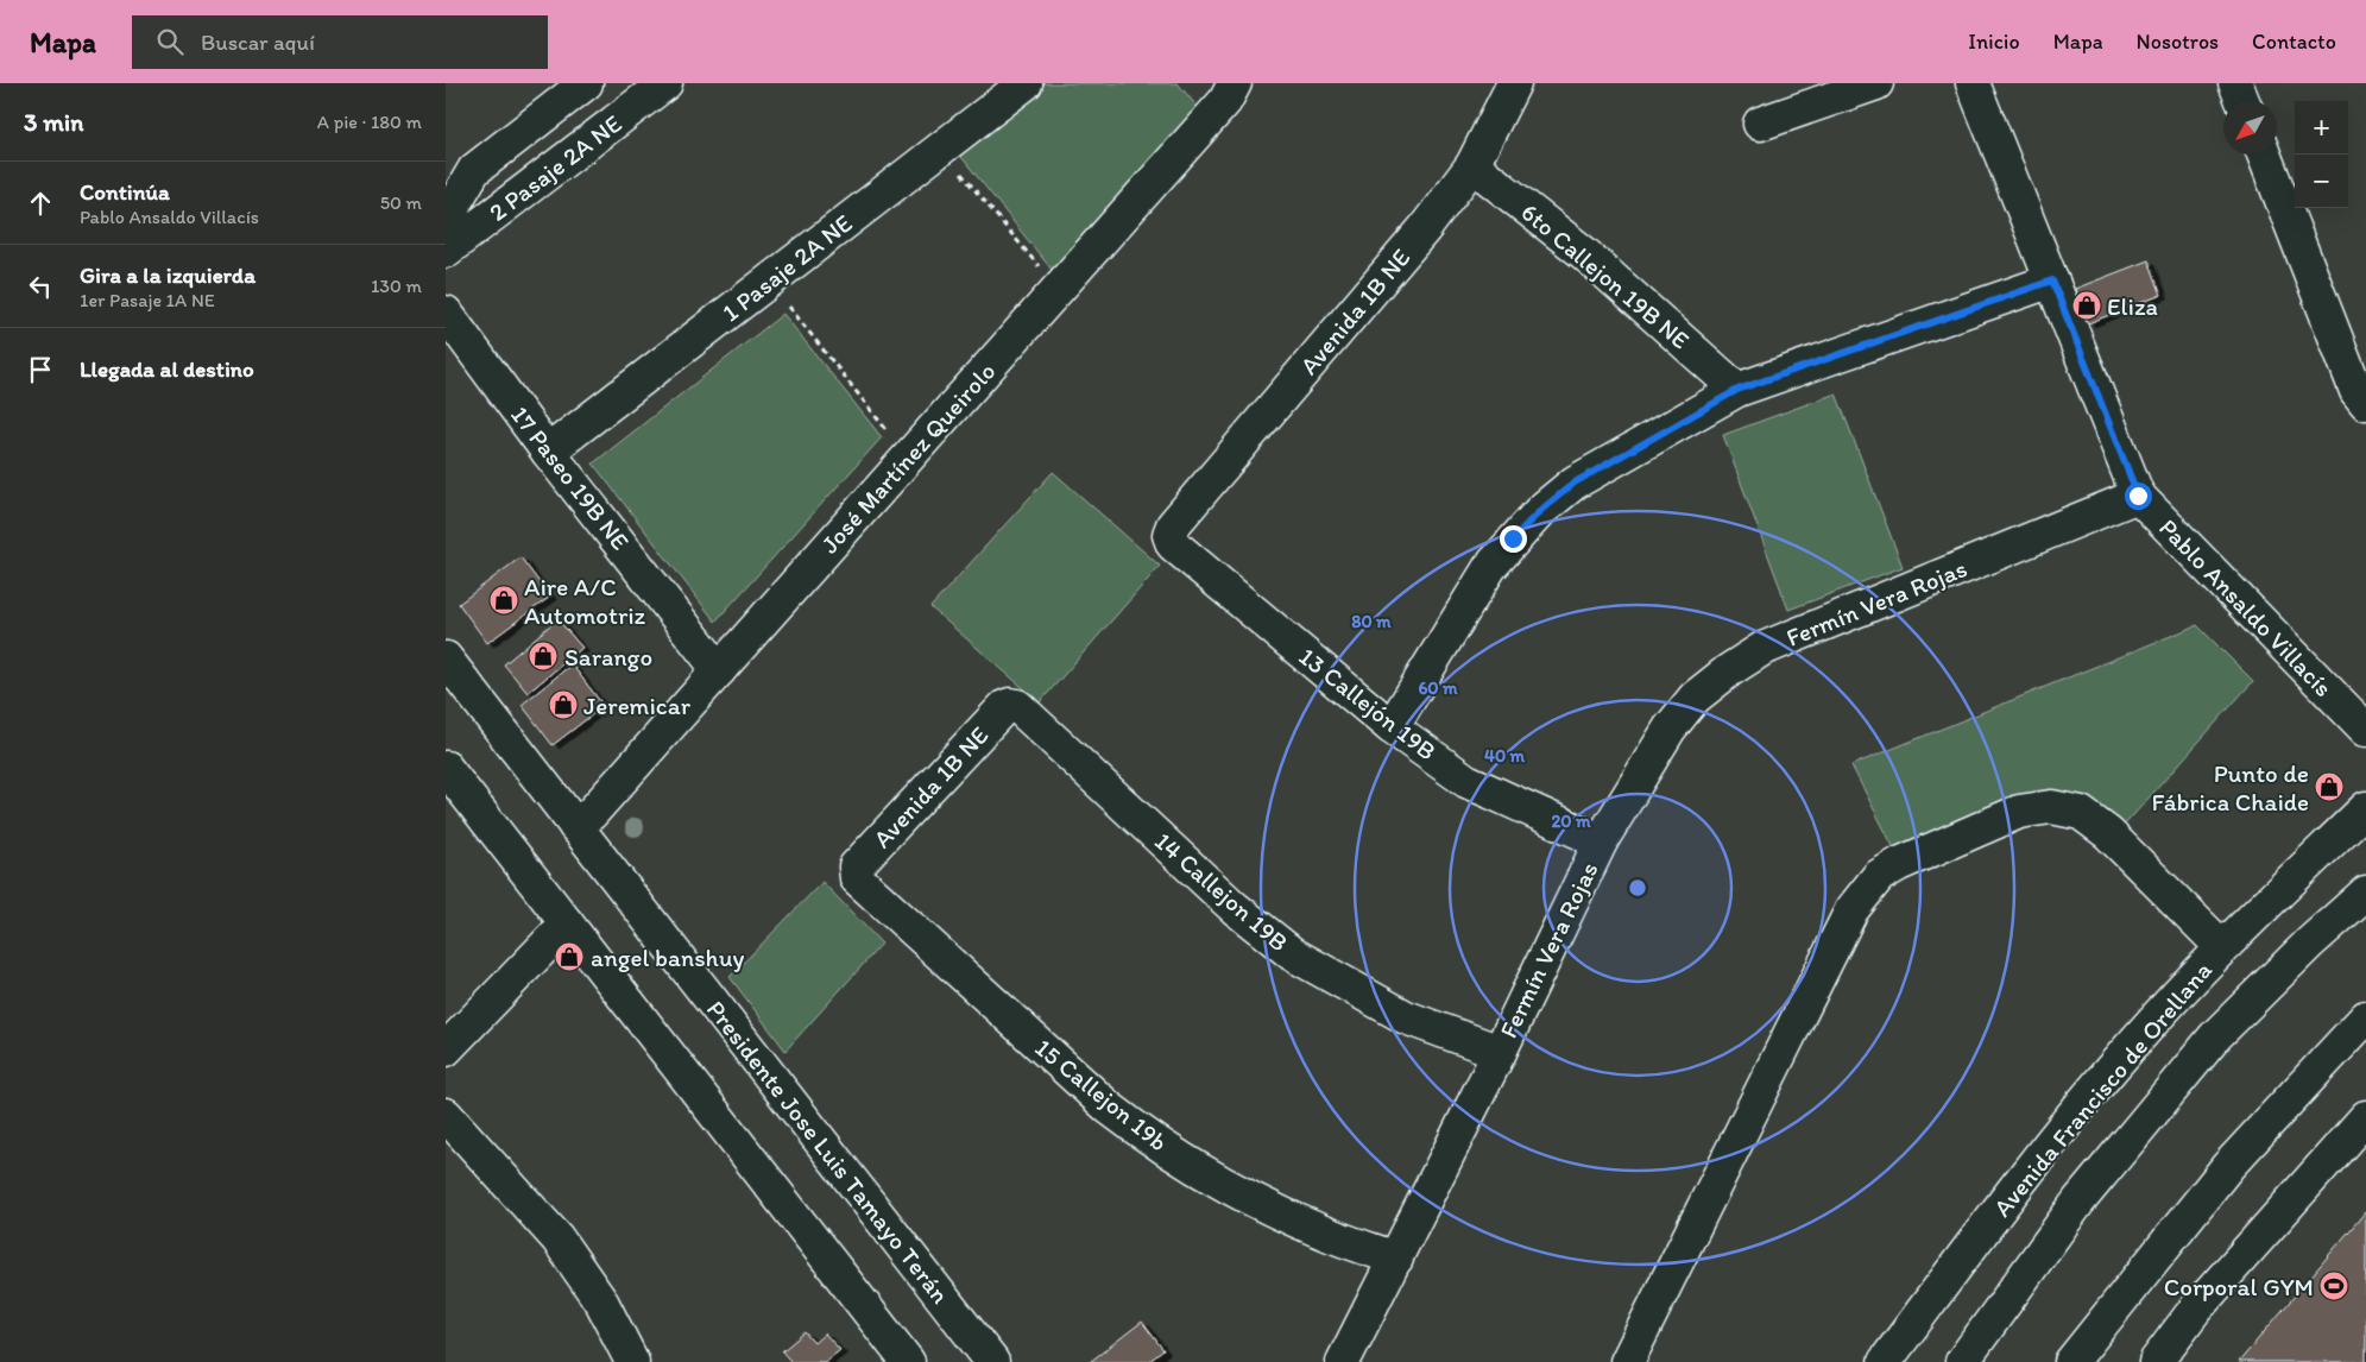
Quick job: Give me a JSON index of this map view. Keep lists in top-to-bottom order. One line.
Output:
{"streets":{"main road":["2 Pasaje 2A NE","1 Pasaje 2A NE","6to Callejon 19B NE","Avenida 1B NE","José Martínez Queirolo","17 Paseo 19B NE","Fermín Vera Rojas","Pablo Ansaldo Villacís","13 Callejón 19B","14 Callejon 19B","Avenida Francisco de Orellana","15 Callejon 19b","Presidente Jose Luis Tamayo Terán"]},"crossings":[["1 Pasaje 2A NE","17 Paseo 19B NE"],["6to Callejon 19B NE","Avenida 1B NE"],["Avenida 1B NE","13 Callejón 19B"],["Avenida 1B NE","14 Callejon 19B"],["Avenida 1B NE","15 Callejon 19b"],["José Martínez Queirolo","17 Paseo 19B NE"],["José Martínez Queirolo","Presidente Jose Luis Tamayo Terán"],["Fermín Vera Rojas","Pablo Ansaldo Villacís"],["Fermín Vera Rojas","13 Callejón 19B"],["Fermín Vera Rojas","14 Callejon 19B"],["Fermín Vera Rojas","15 Callejon 19b"]],"places":{"shop":["Eliza","Aire A/C Automotriz","Sarango","Jeremicar","Punto de Fábrica Chaide","angel banshuy"],"sports":["Corporal GYM"]},"north":"bottom left","page":{"header":"Mapa","search":"Buscar aquí","nav":["Inicio","Mapa","Nosotros","Contacto"],"heading":["3 min","A pie · 180 m"],"map_buttons":["+","−"],"list":[["Continúa","Pablo Ansaldo Villacís","50 m"],["Gira a la izquierda","1er Pasaje 1A NE","130 m"],"Llegada al destino"]},"rings":["80 m","60 m","40 m","20 m"]}
